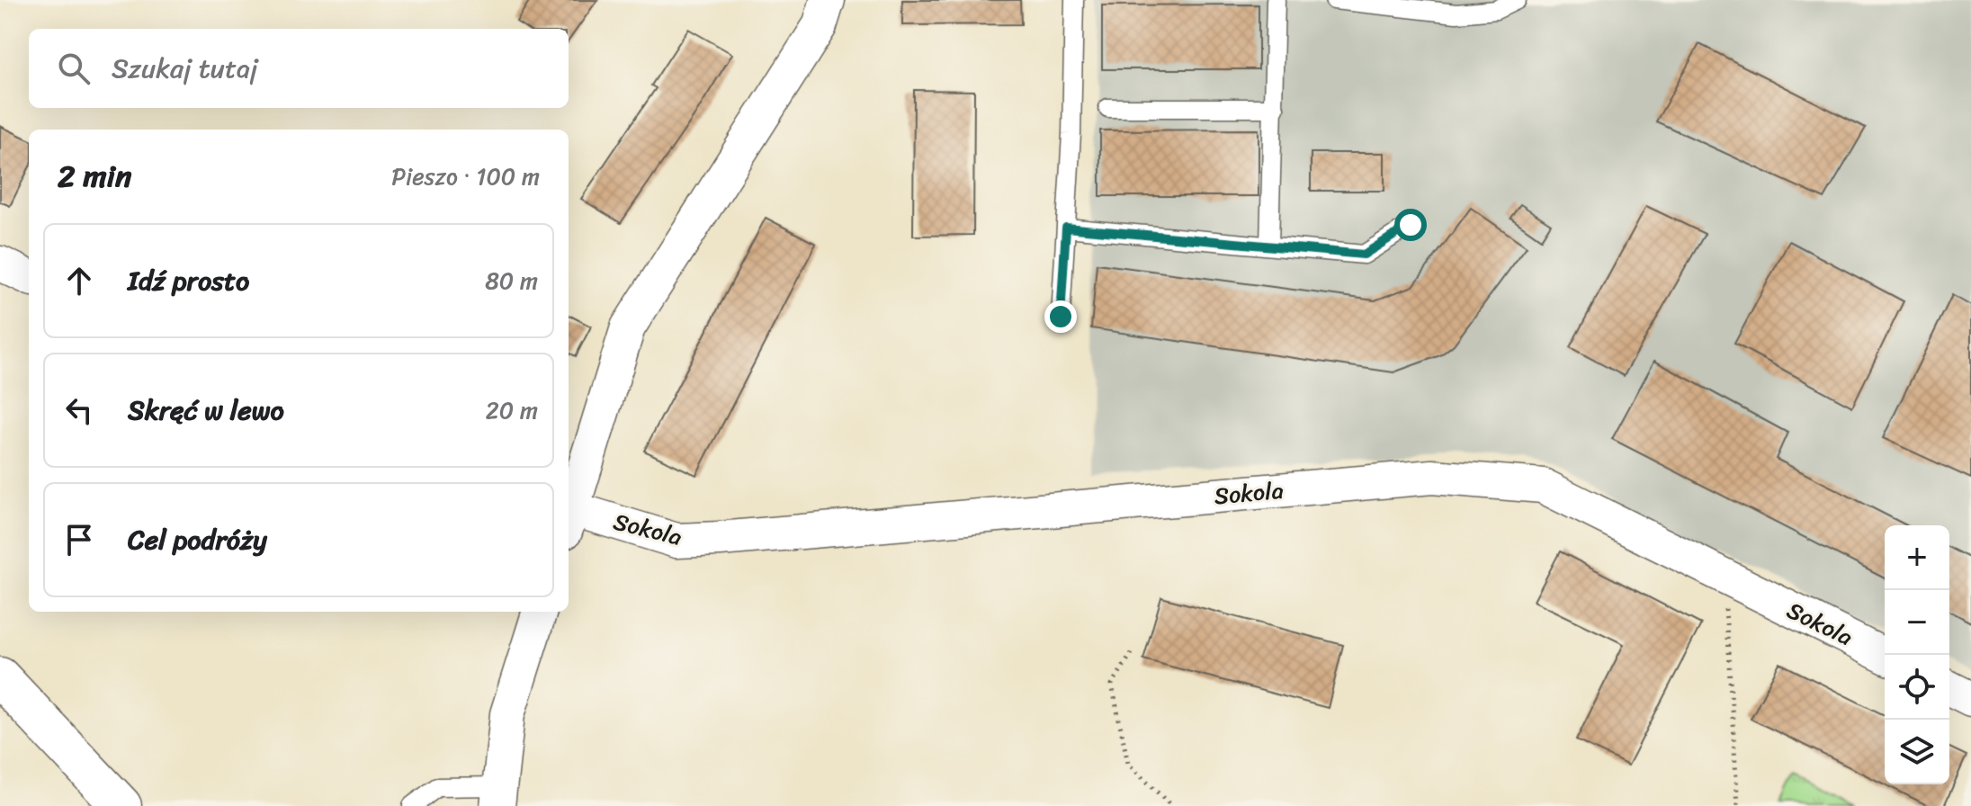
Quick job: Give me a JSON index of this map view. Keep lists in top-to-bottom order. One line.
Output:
{"streets":{"street":["Sokola"]},"page":{"search":"Szukaj tutaj","heading":["2 min","Pieszo · 100 m"],"list":[["Idź prosto","80 m"],["Skręć w lewo","20 m"],"Cel podróży"],"map_buttons":["+","−"]}}
